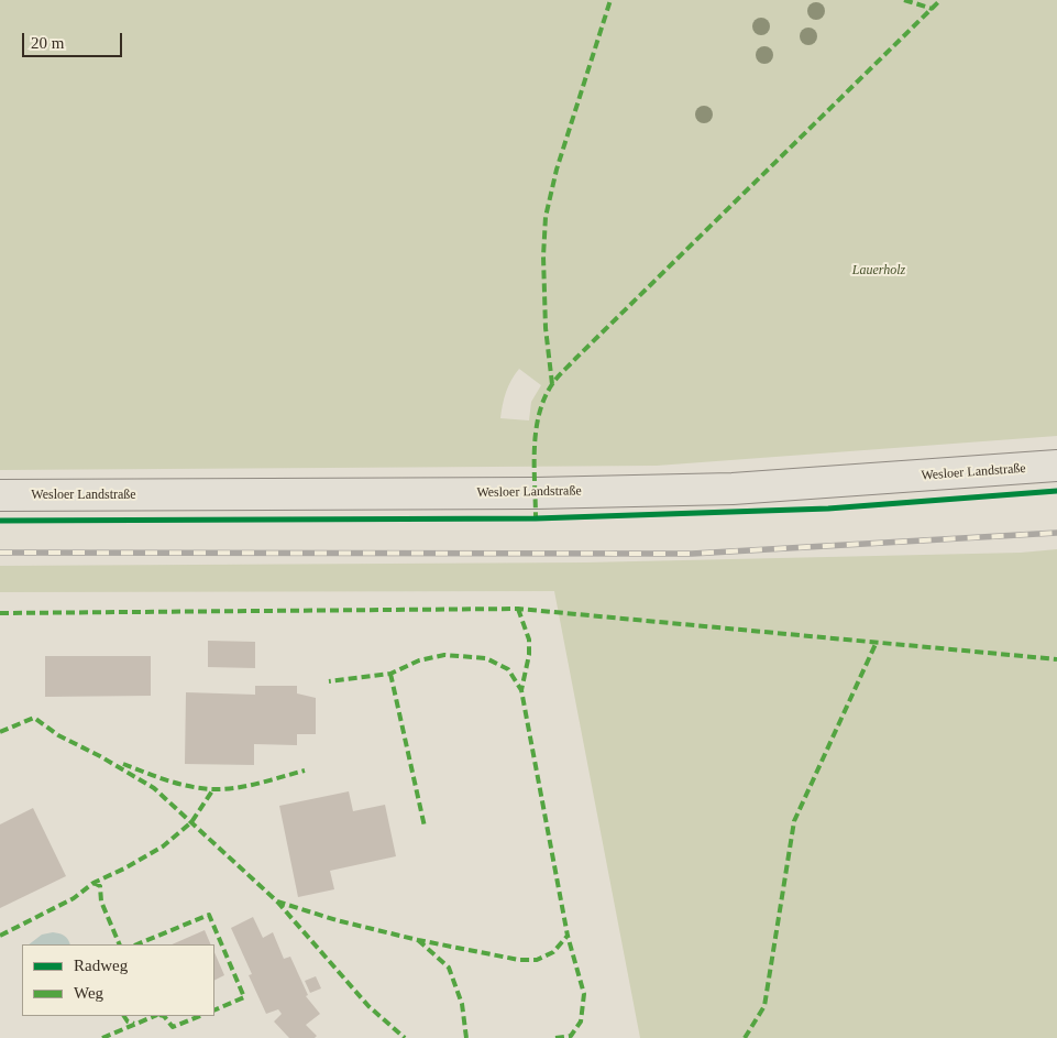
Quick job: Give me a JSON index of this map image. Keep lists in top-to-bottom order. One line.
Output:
{"streets":{"main road":["Wesloer Landstraße"]},"parks":["Lauerholz"],"legend":["Radweg","Weg"],"scale_bar":"20 m"}
